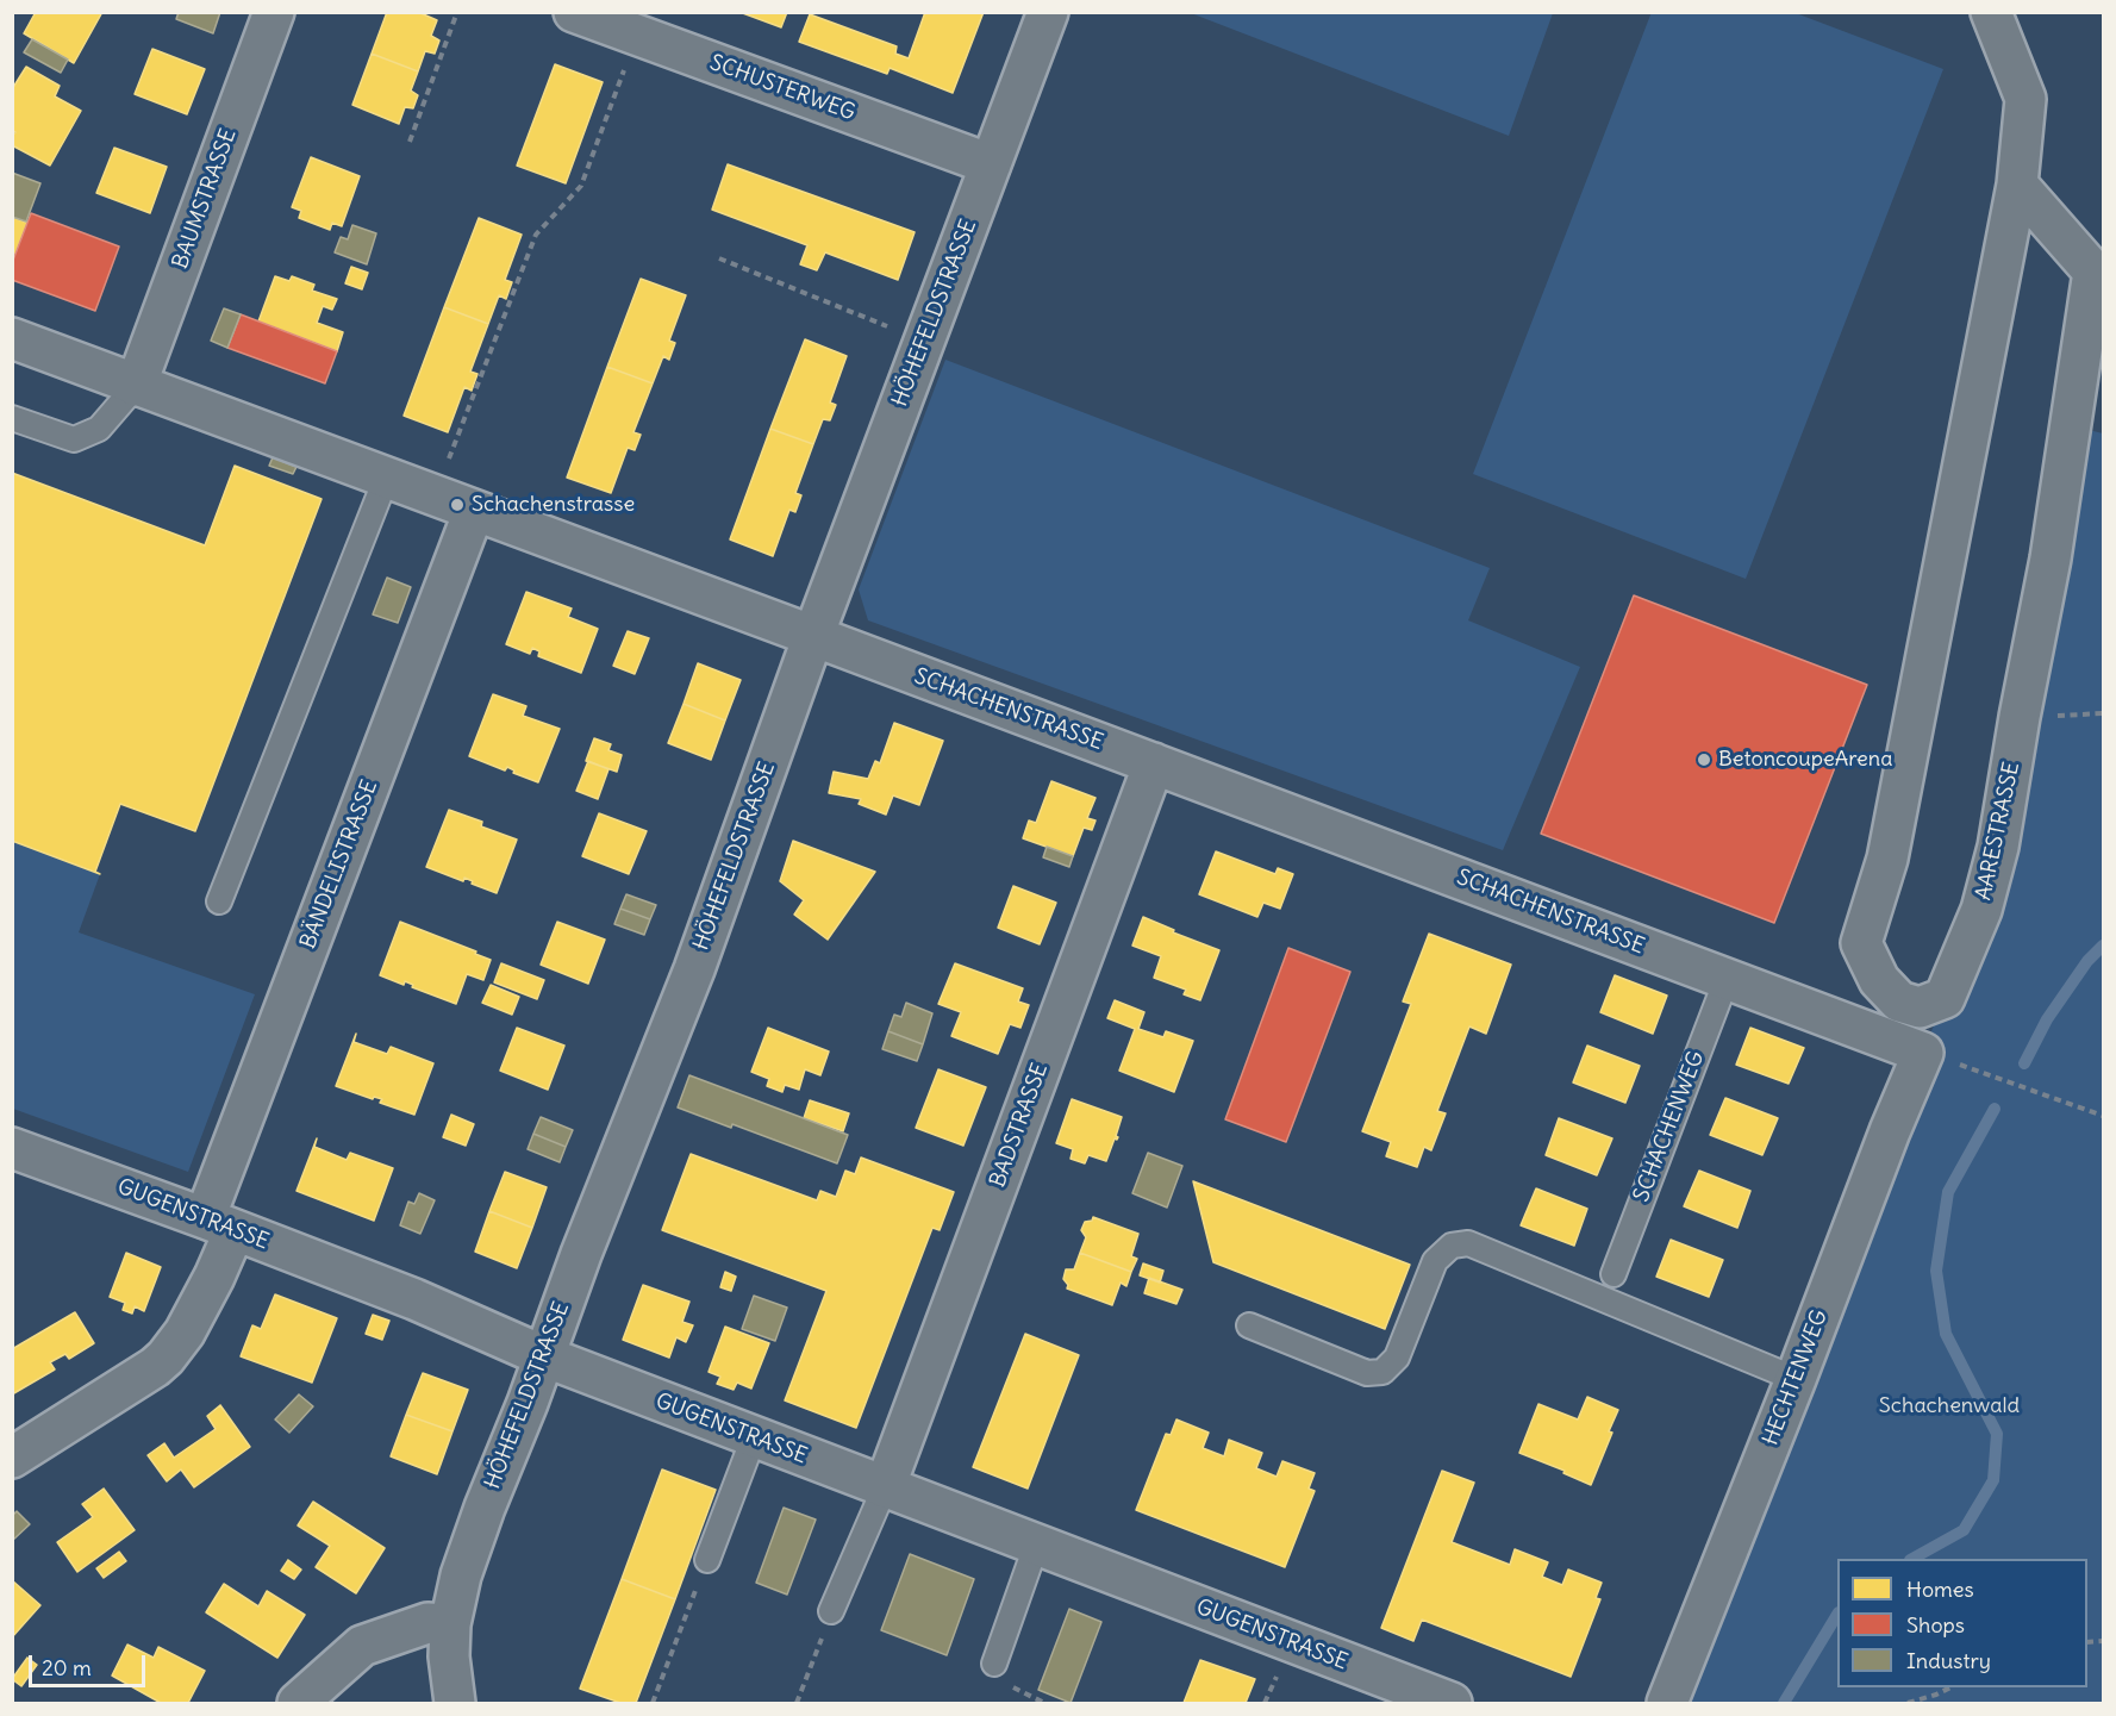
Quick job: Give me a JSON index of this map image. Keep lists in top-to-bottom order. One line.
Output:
{"streets":{"street":["SCHUSTERWEG","BAUMSTRASSE","HÖHEFELDSTRASSE","SCHACHENSTRASSE","AARESTRASSE","BÄNDELISTRASSE","BADSTRASSE","GUGENSTRASSE","HECHTENWEG"],"lane":["SCHACHENWEG"]},"crossings":[["SCHUSTERWEG","HÖHEFELDSTRASSE"],["BAUMSTRASSE","SCHACHENSTRASSE"],["HÖHEFELDSTRASSE","SCHACHENSTRASSE"],["HÖHEFELDSTRASSE","GUGENSTRASSE"],["SCHACHENSTRASSE","BÄNDELISTRASSE"],["SCHACHENSTRASSE","BADSTRASSE"],["SCHACHENSTRASSE","SCHACHENWEG"],["SCHACHENSTRASSE","HECHTENWEG"],["BÄNDELISTRASSE","GUGENSTRASSE"],["BADSTRASSE","GUGENSTRASSE"]],"parks":["Schachenwald"],"places":["Schachenstrasse","BetoncoupeArena"],"legend":["Homes","Shops","Industry"],"scale_bar":"20 m"}
